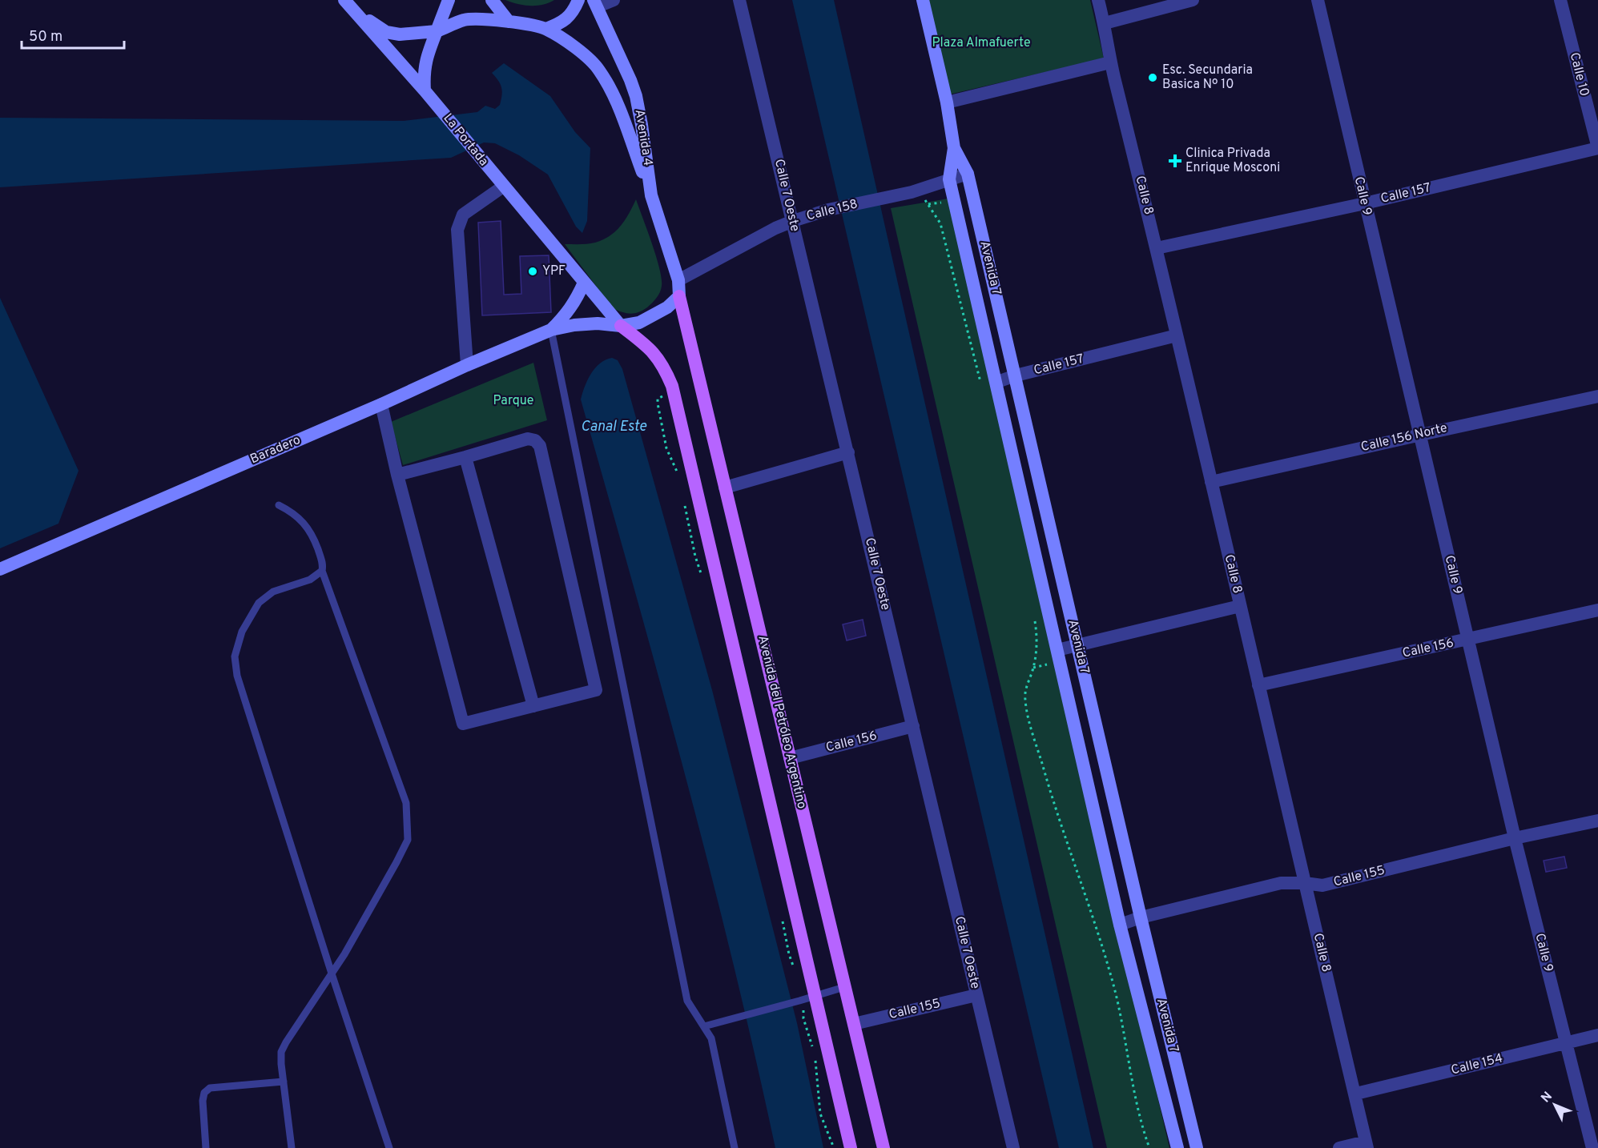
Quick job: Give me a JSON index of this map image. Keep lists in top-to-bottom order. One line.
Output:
{"streets":{"main road":["Avenida 4","La Portada","Avenida 7","Baradero","Avenida del Petróleo Argentino"],"street":["Calle 10","Calle 157","Calle 7 Oeste","Calle 8","Calle 9","Calle 158","Calle 156 Norte","Calle 156","Calle 155","Calle 154"]},"crossings":[["Calle 10","Calle 157"],["Avenida 4","Calle 158"],["Avenida 4","Baradero"],["Avenida 4","Avenida del Petróleo Argentino"],["La Portada","Baradero"],["Calle 157","Calle 8"],["Calle 157","Calle 9"],["Calle 157","Avenida 7"],["Calle 7 Oeste","Calle 158"],["Calle 7 Oeste","Calle 156"],["Calle 7 Oeste","Calle 155"],["Calle 8","Calle 156 Norte"],["Calle 8","Calle 156"],["Calle 8","Calle 155"],["Calle 8","Calle 154"],["Calle 9","Calle 156 Norte"],["Calle 9","Calle 156"],["Calle 9","Calle 155"],["Calle 9","Calle 154"],["Calle 158","Avenida 7"],["Avenida 7","Calle 155"],["Baradero","Avenida del Petróleo Argentino"],["Calle 156","Avenida del Petróleo Argentino"],["Avenida del Petróleo Argentino","Calle 155"]],"water":["Canal Este"],"parks":["Plaza Almafuerte","Parque"],"places":{"other":["Esc. Secundaria Basica Nº 10","YPF"],"health":["Clinica Privada Enrique Mosconi"]},"scale_bar":"50 m","north":"top left"}
